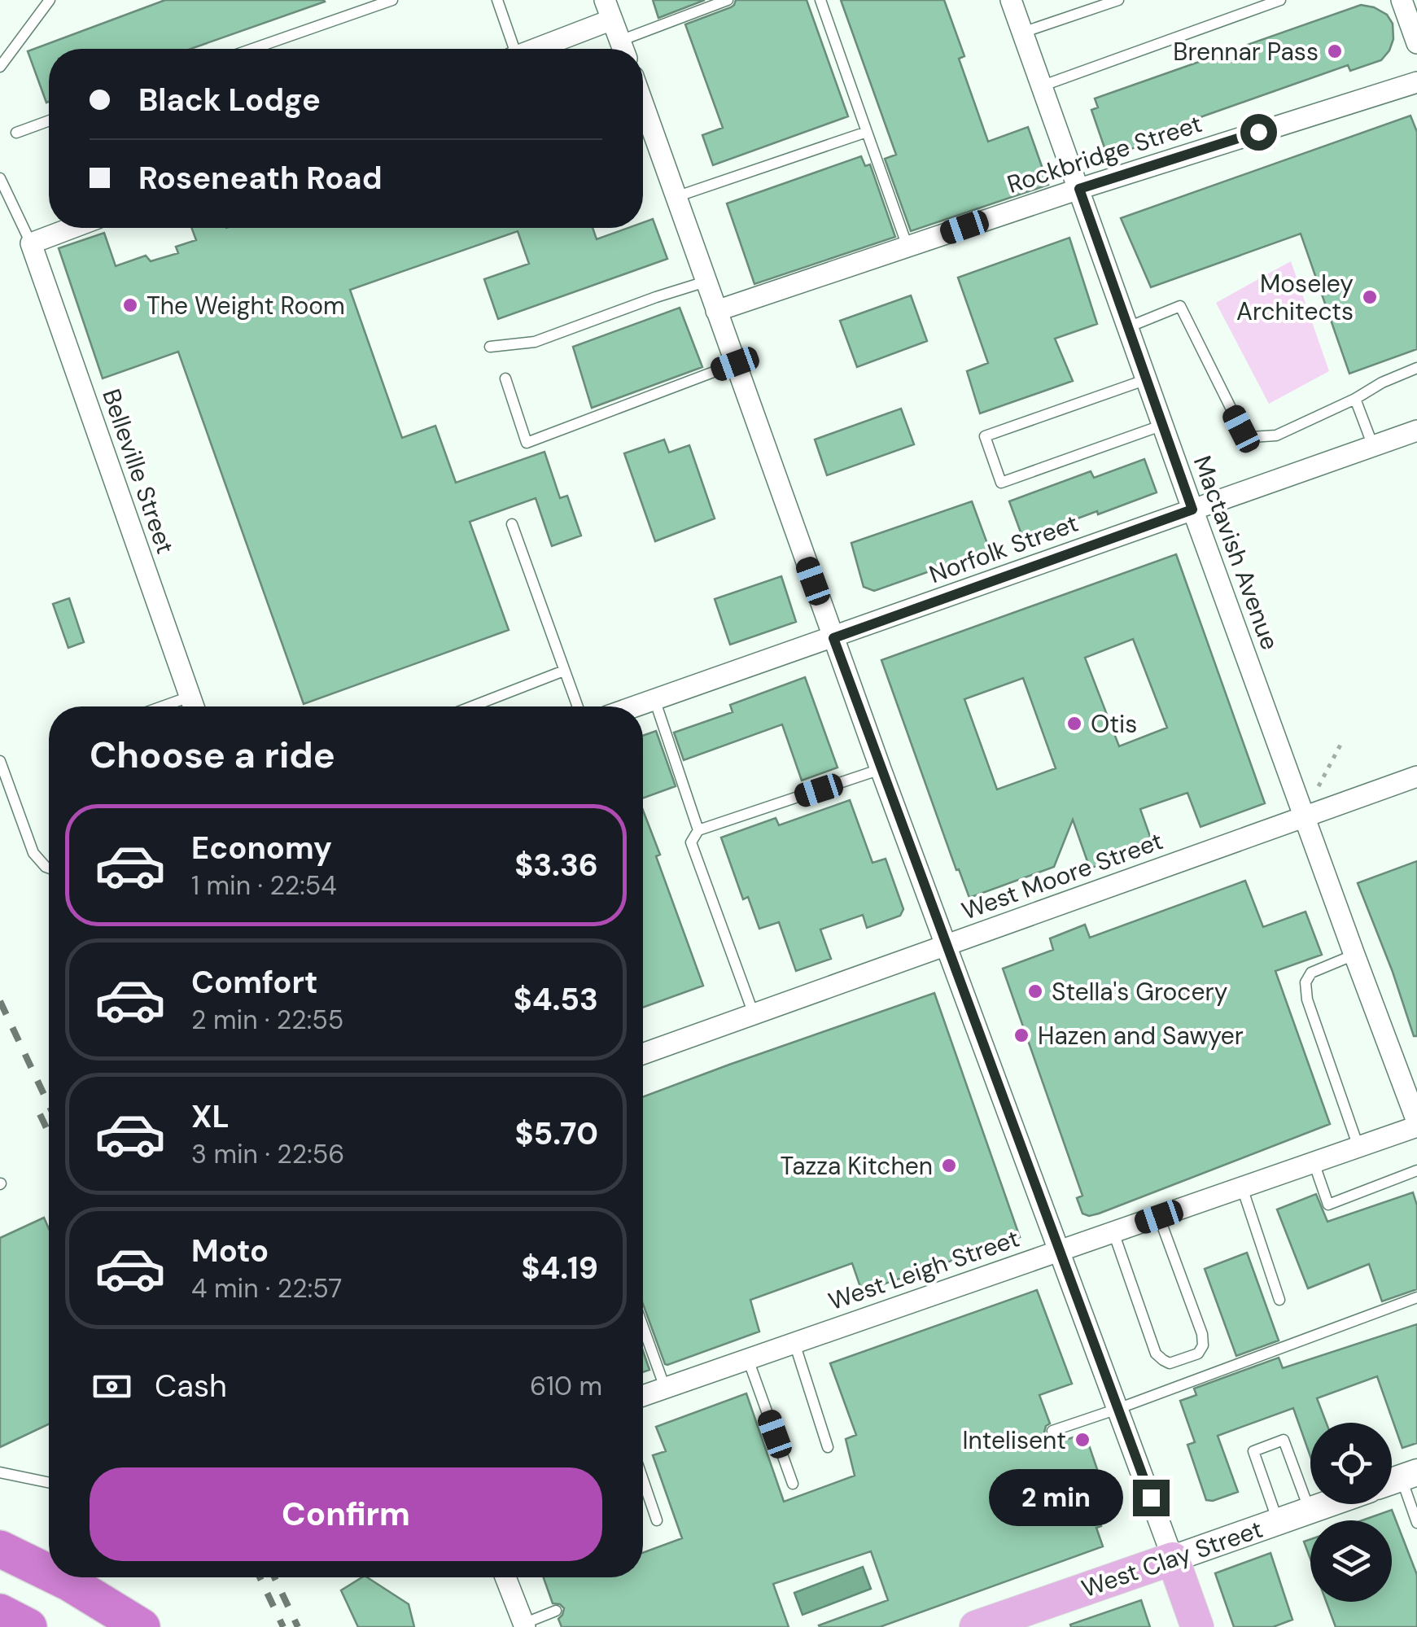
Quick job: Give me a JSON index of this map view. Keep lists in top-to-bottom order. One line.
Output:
{"streets":{"main road":["West Clay Street"],"street":["Rockbridge Street","Belleville Street","Norfolk Street","Mactavish Avenue","West Moore Street","West Leigh Street"]},"crossings":[["Rockbridge Street","Mactavish Avenue"],["Norfolk Street","Mactavish Avenue"],["Mactavish Avenue","West Moore Street"],["Mactavish Avenue","West Leigh Street"]],"places":["Brennar Pass","Moseley Architects","The Weight Room","Otis","Stella's Grocery","Hazen and Sawyer","Tazza Kitchen","Intelisent"],"page":{"banner":["Black Lodge","Roseneath Road"],"heading":"Choose a ride","list":[{"name":"Economy","note":"1 min · 22:54","value":"$3.36"},{"name":"Comfort","note":"2 min · 22:55","value":"$4.53"},{"name":"XL","note":"3 min · 22:56","value":"$5.70"},{"name":"Moto","note":"4 min · 22:57","value":"$4.19"}],"pay":["Cash","610 m"],"buttons":"Confirm","bubble":"2 min"}}
